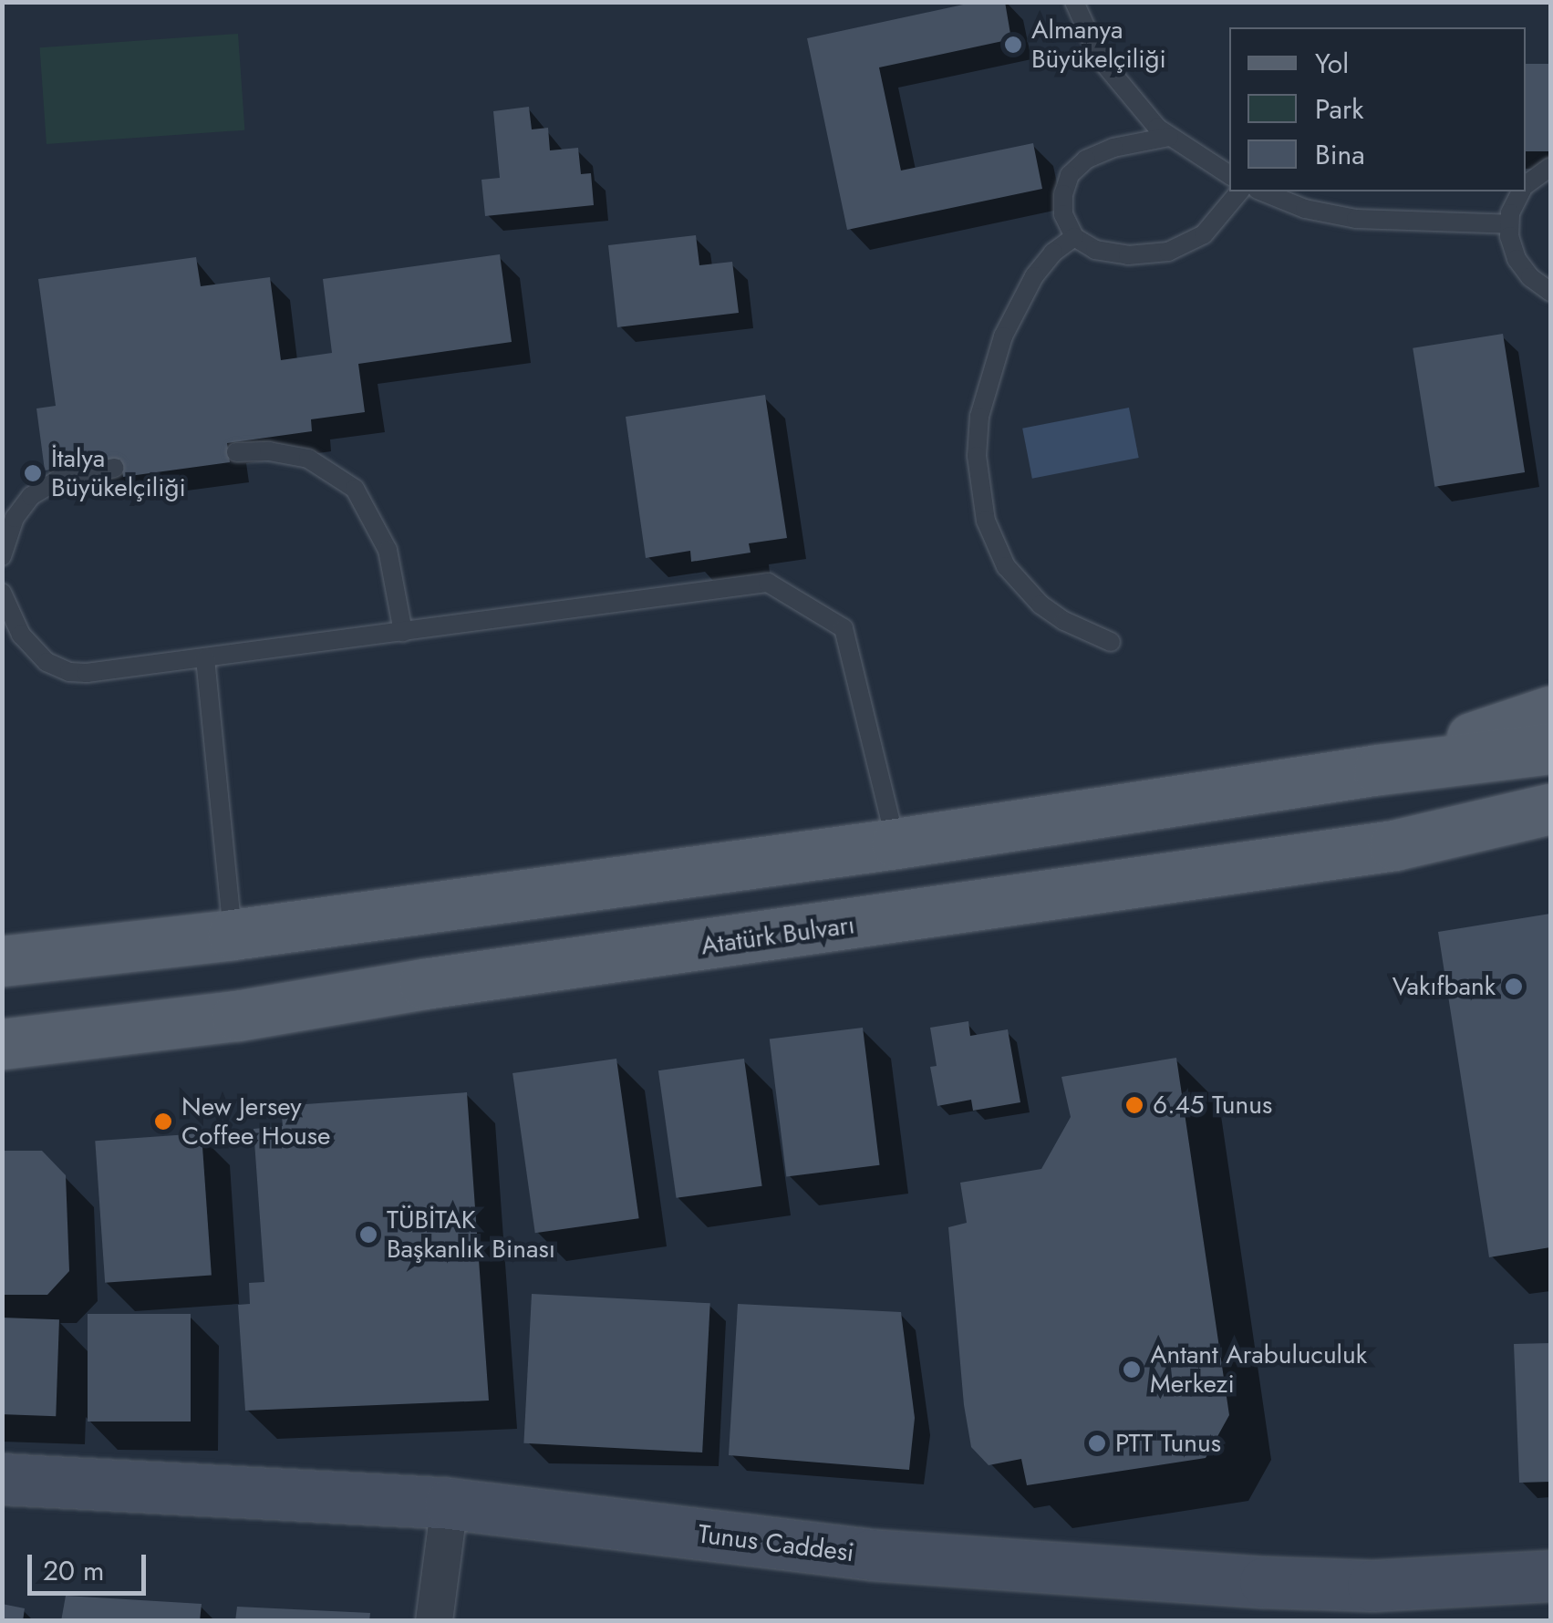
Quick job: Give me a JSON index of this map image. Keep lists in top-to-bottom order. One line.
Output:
{"streets":{"main road":["Atatürk Bulvarı"],"street":["Tunus Caddesi"]},"places":["Almanya Büyükelçiliği","İtalya Büyükelçiliği","Vakıfbank","6.45 Tunus","New Jersey Coffee House","TÜBİTAK Başkanlık Binası","Antant Arabuluculuk Merkezi","PTT Tunus"],"legend":["Yol","Park","Bina"],"scale_bar":"20 m"}
